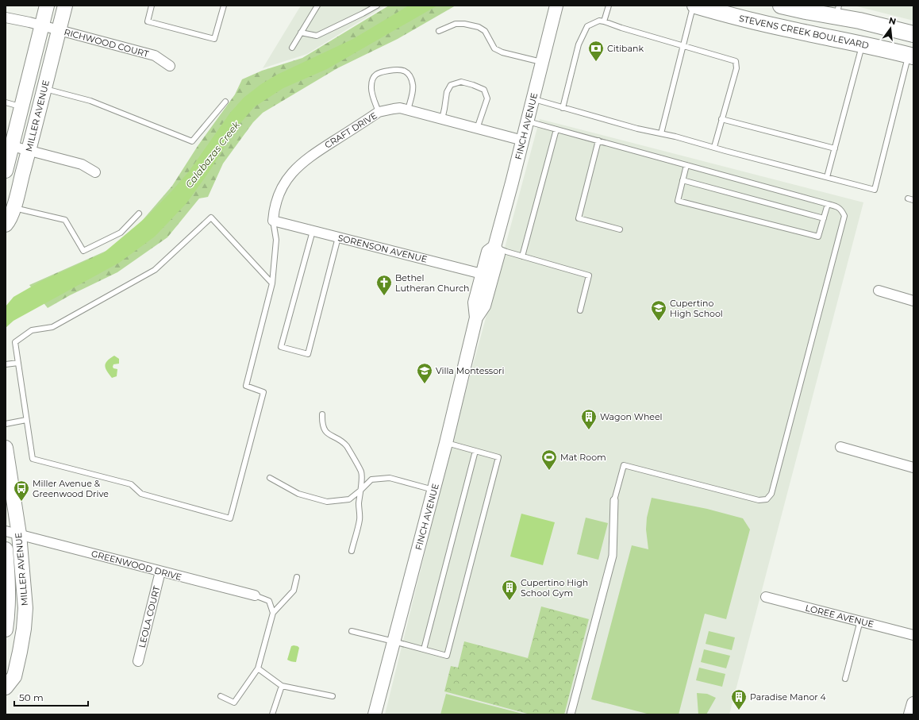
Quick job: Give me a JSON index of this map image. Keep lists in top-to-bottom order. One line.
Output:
{"streets":{"main road":["STEVENS CREEK BOULEVARD","MILLER AVENUE"],"street":["RICHWOOD COURT","FINCH AVENUE","CRAFT DRIVE","SORENSON AVENUE","GREENWOOD DRIVE","LOREE AVENUE","LEOLA COURT"]},"crossings":[["RICHWOOD COURT","MILLER AVENUE"],["MILLER AVENUE","GREENWOOD DRIVE"],["FINCH AVENUE","CRAFT DRIVE"],["FINCH AVENUE","SORENSON AVENUE"],["CRAFT DRIVE","SORENSON AVENUE"],["GREENWOOD DRIVE","LEOLA COURT"]],"water":["Calabazas Creek"],"places":{"bank":["Citibank"],"church":["Bethel Lutheran Church"],"school or university":["Cupertino High School","Villa Montessori"],"building":["Wagon Wheel","Cupertino High School Gym","Paradise Manor 4"],"sports":["Mat Room"],"bus stop":["Miller Avenue & Greenwood Drive"]},"scale_bar":"50 m","north":"top"}
